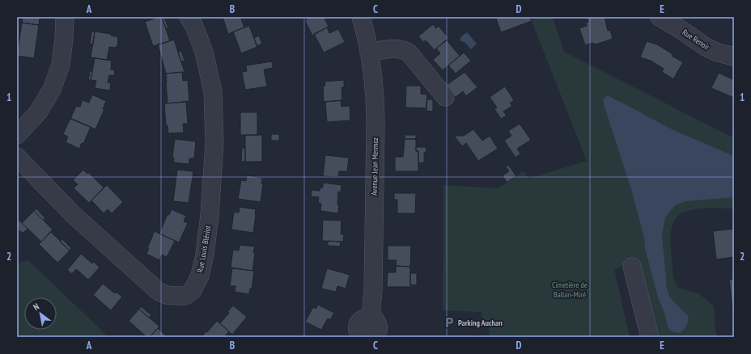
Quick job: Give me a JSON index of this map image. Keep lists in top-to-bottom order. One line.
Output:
{"streets":{"street":["Rue Renoir","Avenue Jean Mermoz","Rue Louis Blériot"]},"parks":["Cimetière de Ballan-Miré"],"places":{"parking":["Parking Auchan"]},"north":"top left","grid":{"columns":["A","B","C","D","E"],"rows":["1","2"]}}
